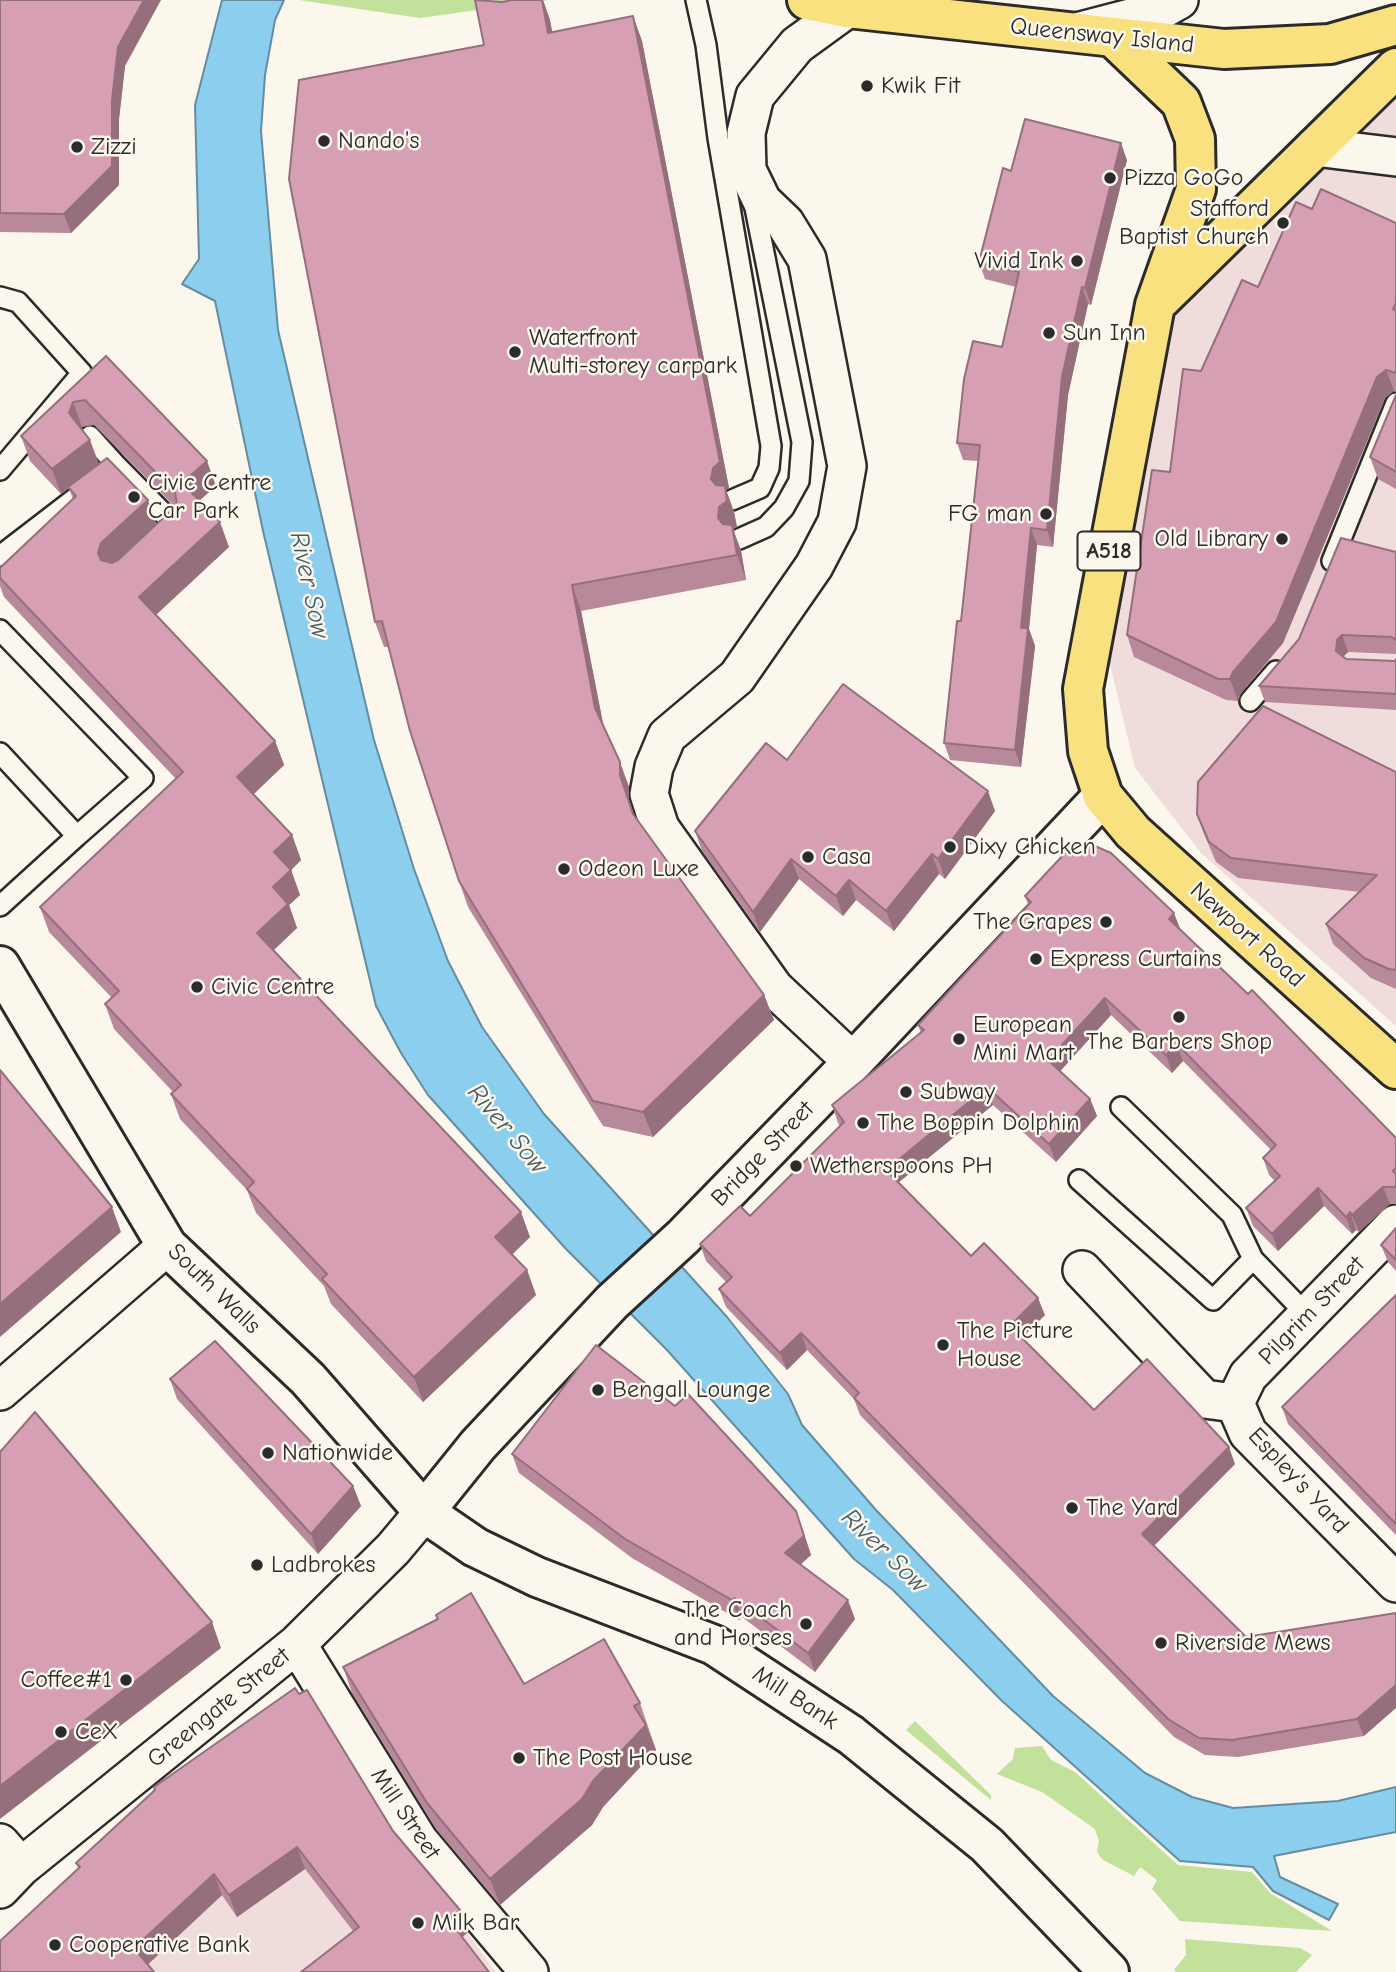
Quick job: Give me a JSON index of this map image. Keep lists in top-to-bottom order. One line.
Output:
{"streets":{"highway":["Queensway Island","A518","Newport Road"],"street":["Bridge Street","South Walls","Pilgrim Street","Espley's Yard","Mill Bank","Greengate Street","Mill Street"]},"crossings":[["Queensway Island","A518"],["A518","Newport Road"],["A518","Bridge Street"],["Newport Road","Bridge Street"],["Bridge Street","South Walls"],["Bridge Street","Mill Bank"],["Bridge Street","Greengate Street"],["South Walls","Mill Bank"],["South Walls","Greengate Street"],["Pilgrim Street","Espley's Yard"],["Mill Bank","Greengate Street"],["Greengate Street","Mill Street"]],"water":["River Sow"],"places":["Kwik Fit","Nando's","Zizzi","Pizza GoGo","Stafford Baptist Church","Vivid Ink","Sun Inn","Waterfront Multi-storey carpark","Civic Centre Car Park","FG man","Old Library","Dixy Chicken","Casa","Odeon Luxe","The Grapes","Express Curtains","Civic Centre","The Barbers Shop","European Mini Mart","Subway","The Boppin Dolphin","Wetherspoons PH","The Picture House","Bengall Lounge","Nationwide","The Yard","Ladbrokes","The Coach and Horses","Riverside Mews","Coffee#1","CeX","The Post House","Milk Bar","Cooperative Bank"]}
